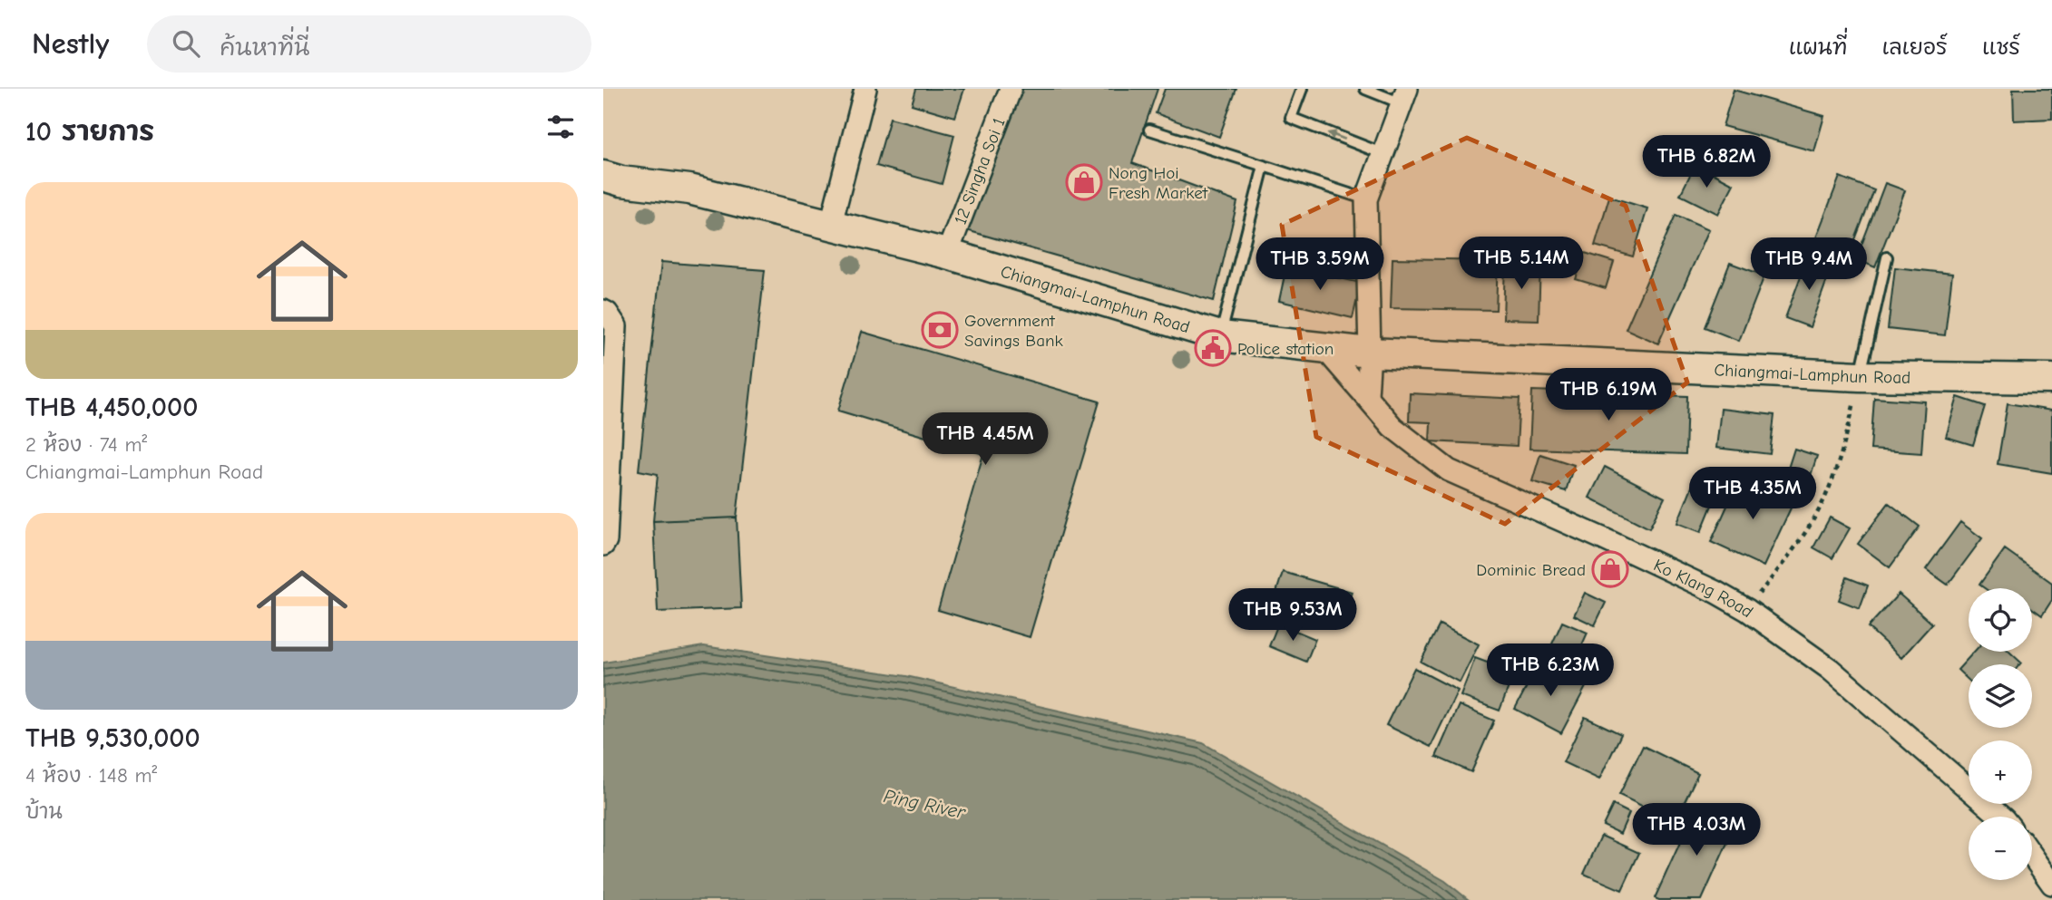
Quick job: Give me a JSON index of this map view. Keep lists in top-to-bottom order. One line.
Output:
{"streets":{"main road":["Chiangmai-Lamphun Road"],"street":["12 Singha Soi 1","Ko Klang Road"]},"crossings":[["12 Singha Soi 1","Chiangmai-Lamphun Road"],["Chiangmai-Lamphun Road","Ko Klang Road"]],"water":["Ping River"],"places":{"shop":["Nong Hoi Fresh Market","Dominic Bread"],"bank":["Government Savings Bank"],"public building":["Police station"]},"page":{"header":"Nestly","search":"ค้นหาที่นี่","nav":["แผนที่","เลเยอร์","แชร์"],"heading":"10 รายการ","price":["THB 6.82M","THB 5.14M","THB 3.59M","THB 9.4M","THB 6.19M","THB 4.45M","THB 4.35M","THB 9.53M","THB 6.23M","THB 4.03M"],"list":[{"name":"THB 4,450,000","note":"2 ห้อง · 74 m² · Chiangmai-Lamphun Road"},{"name":"THB 9,530,000","note":"4 ห้อง · 148 m² · บ้าน"}],"map_buttons":["+","−"]}}
